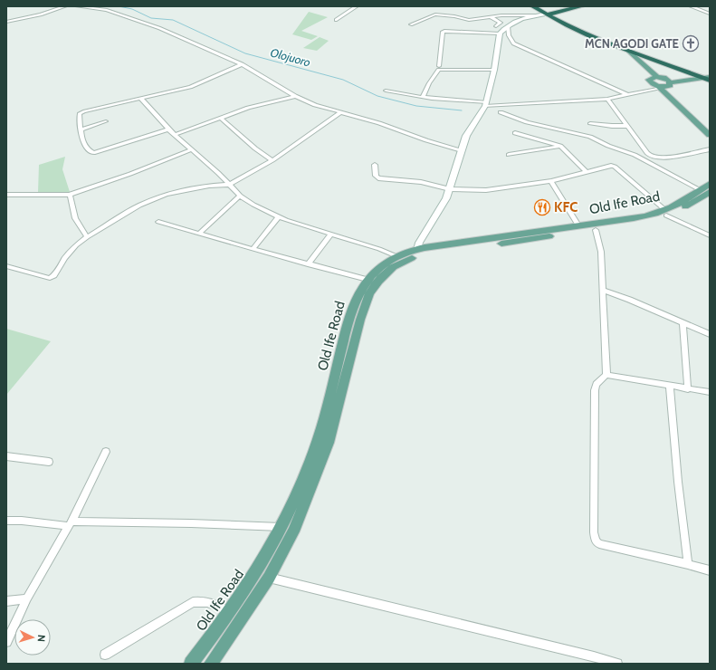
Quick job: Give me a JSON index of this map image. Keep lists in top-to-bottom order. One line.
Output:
{"streets":{"main road":["Old Ife Road"]},"water":["Olojuoro"],"places":{"church":["MCN AGODI GATE"],"restaurant":["KFC"]},"north":"right"}
